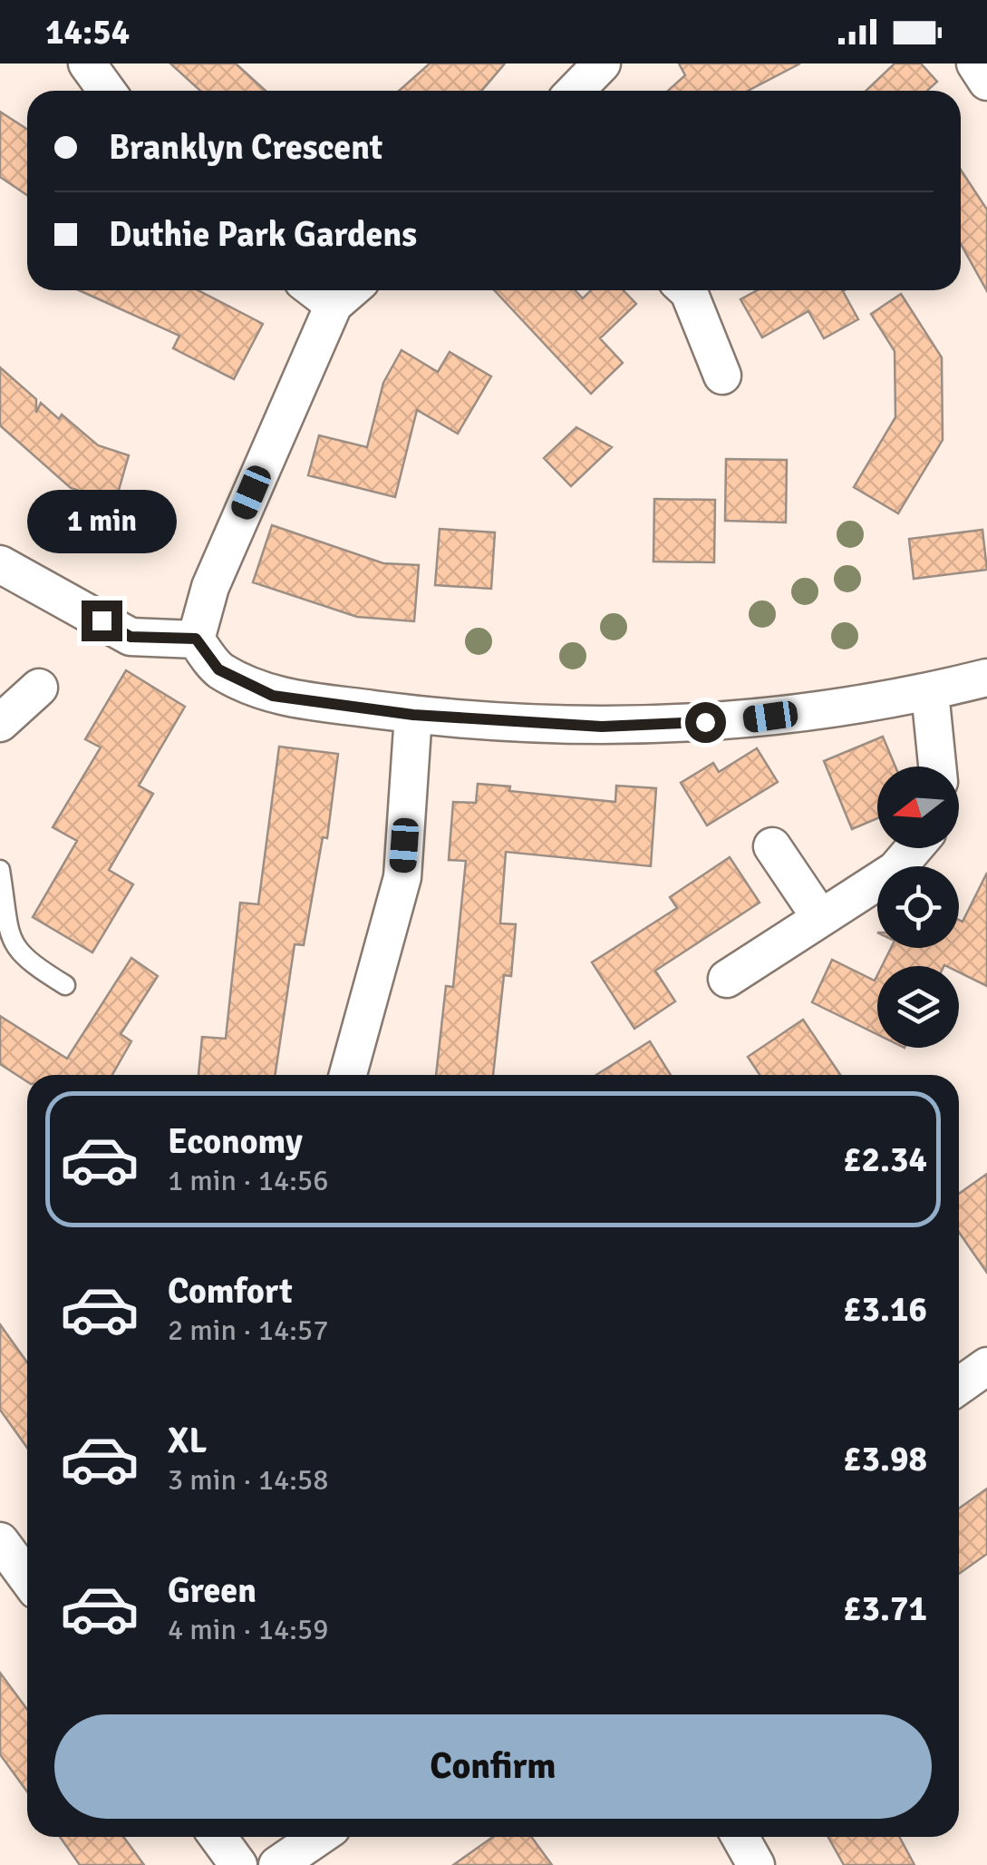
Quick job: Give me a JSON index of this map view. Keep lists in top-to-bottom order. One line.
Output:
{"north":"left","page":{"status":"14:54","banner":["Branklyn Crescent","Duthie Park Gardens"],"bubble":"1 min","list":[{"name":"Economy","note":"1 min · 14:56","value":"£2.34"},{"name":"Comfort","note":"2 min · 14:57","value":"£3.16"},{"name":"XL","note":"3 min · 14:58","value":"£3.98"},{"name":"Green","note":"4 min · 14:59","value":"£3.71"}],"buttons":"Confirm"}}
